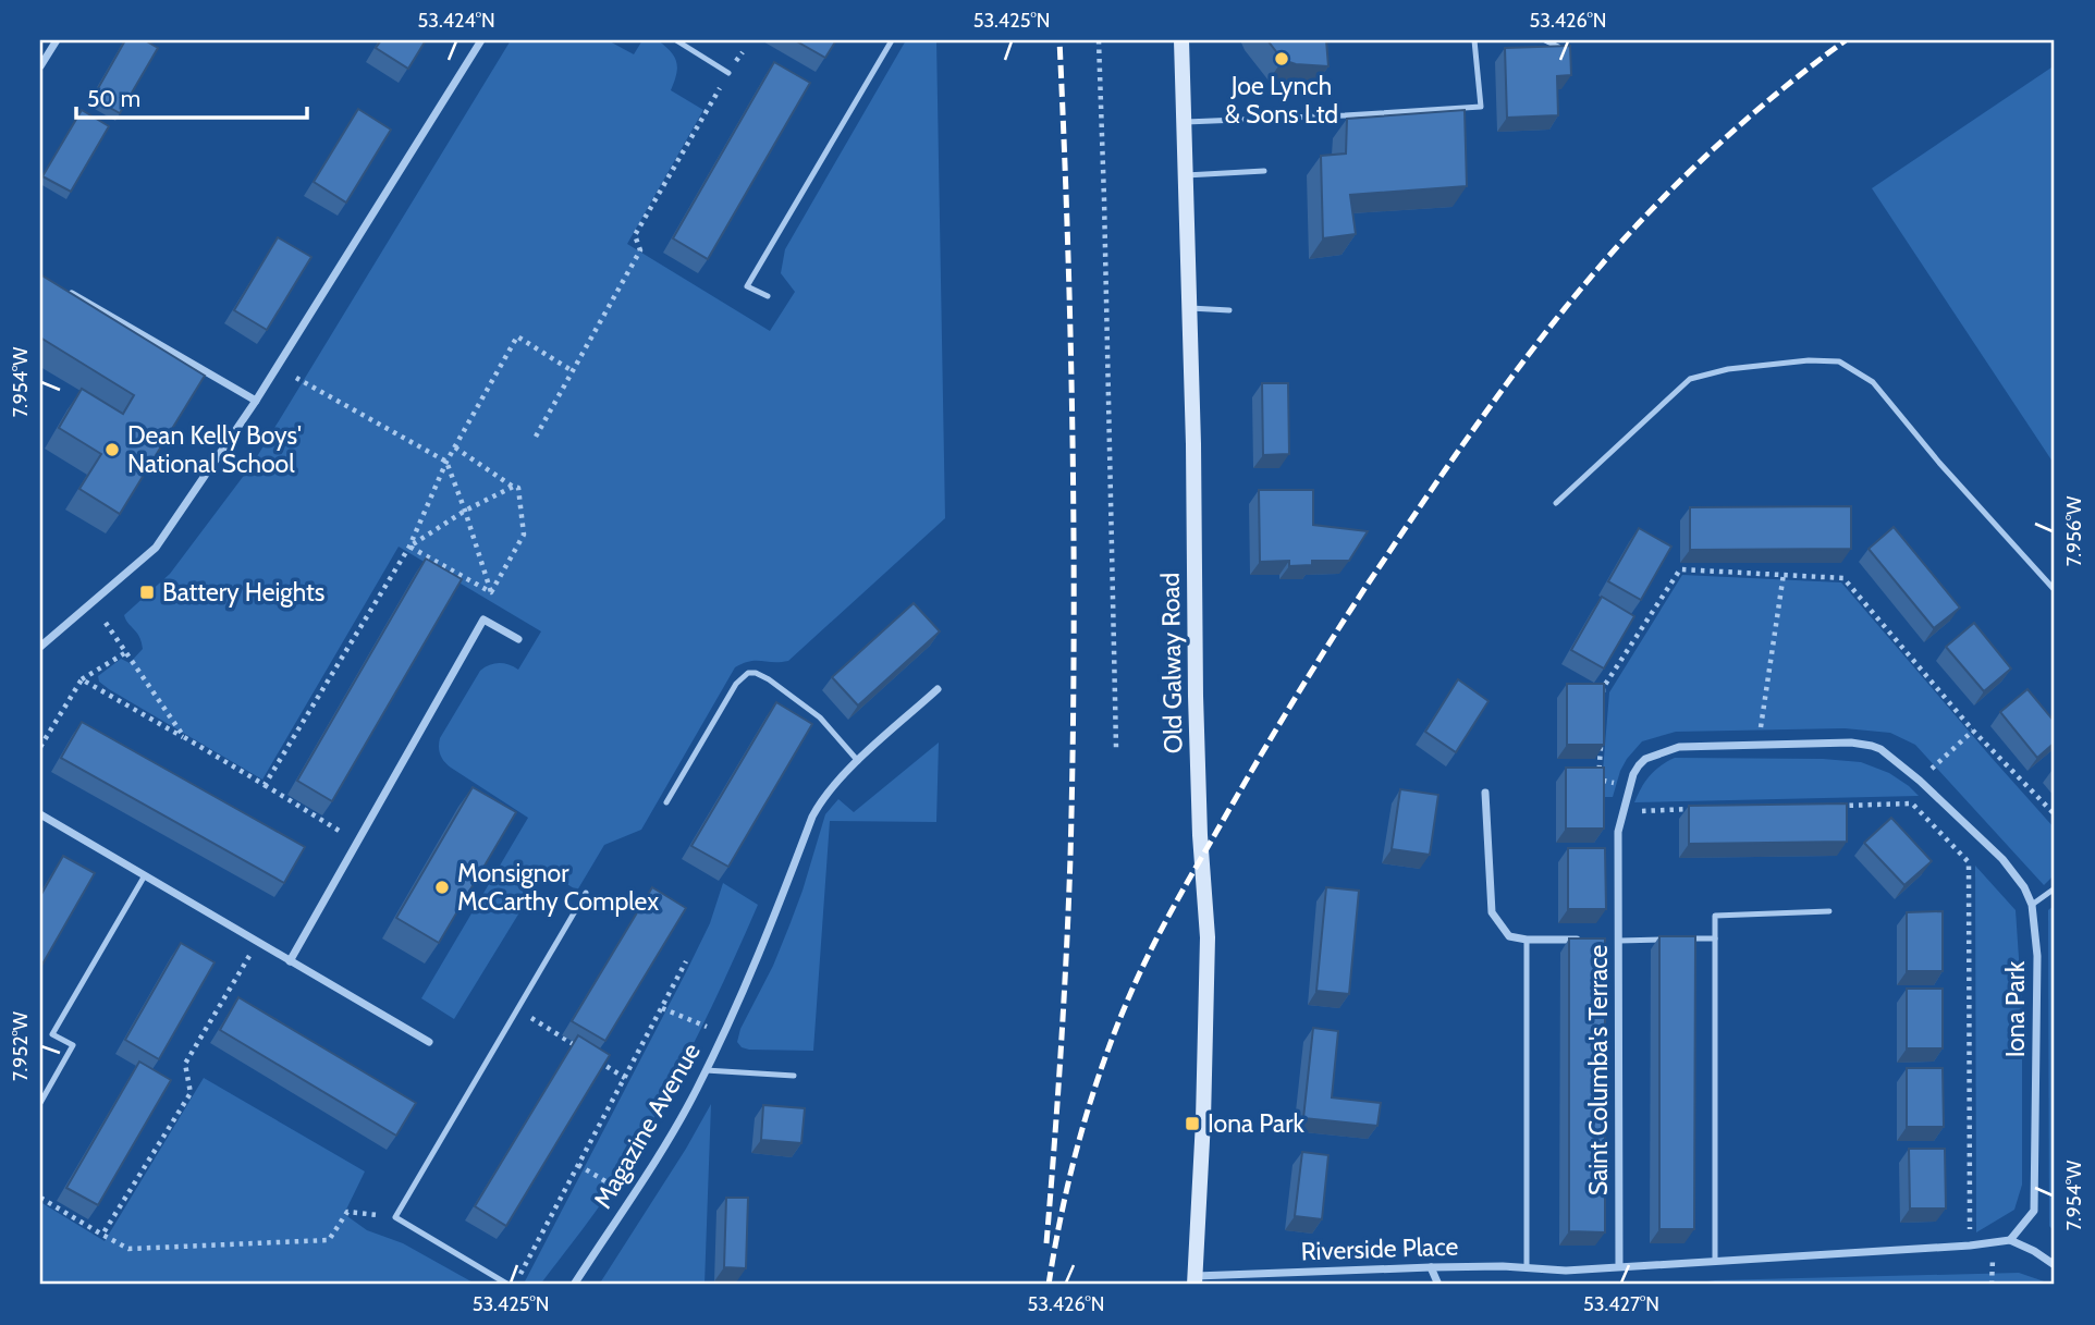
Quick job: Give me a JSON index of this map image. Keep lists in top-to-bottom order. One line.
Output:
{"streets":{"main road":["Old Galway Road"],"street":["Iona Park","Saint Columba's Terrace","Magazine Avenue","Riverside Place"]},"crossings":[["Old Galway Road","Riverside Place"],["Iona Park","Saint Columba's Terrace"],["Saint Columba's Terrace","Riverside Place"]],"places":{"other":["Joe Lynch & Sons Ltd","Dean Kelly Boys' National School","Monsignor McCarthy Complex"],"transit":["Battery Heights","Iona Park"]},"scale_bar":"50 m","coordinates":["53.424°N","53.425°N","53.426°N","7.954°W","7.956°W","7.952°W","53.427°N"]}
